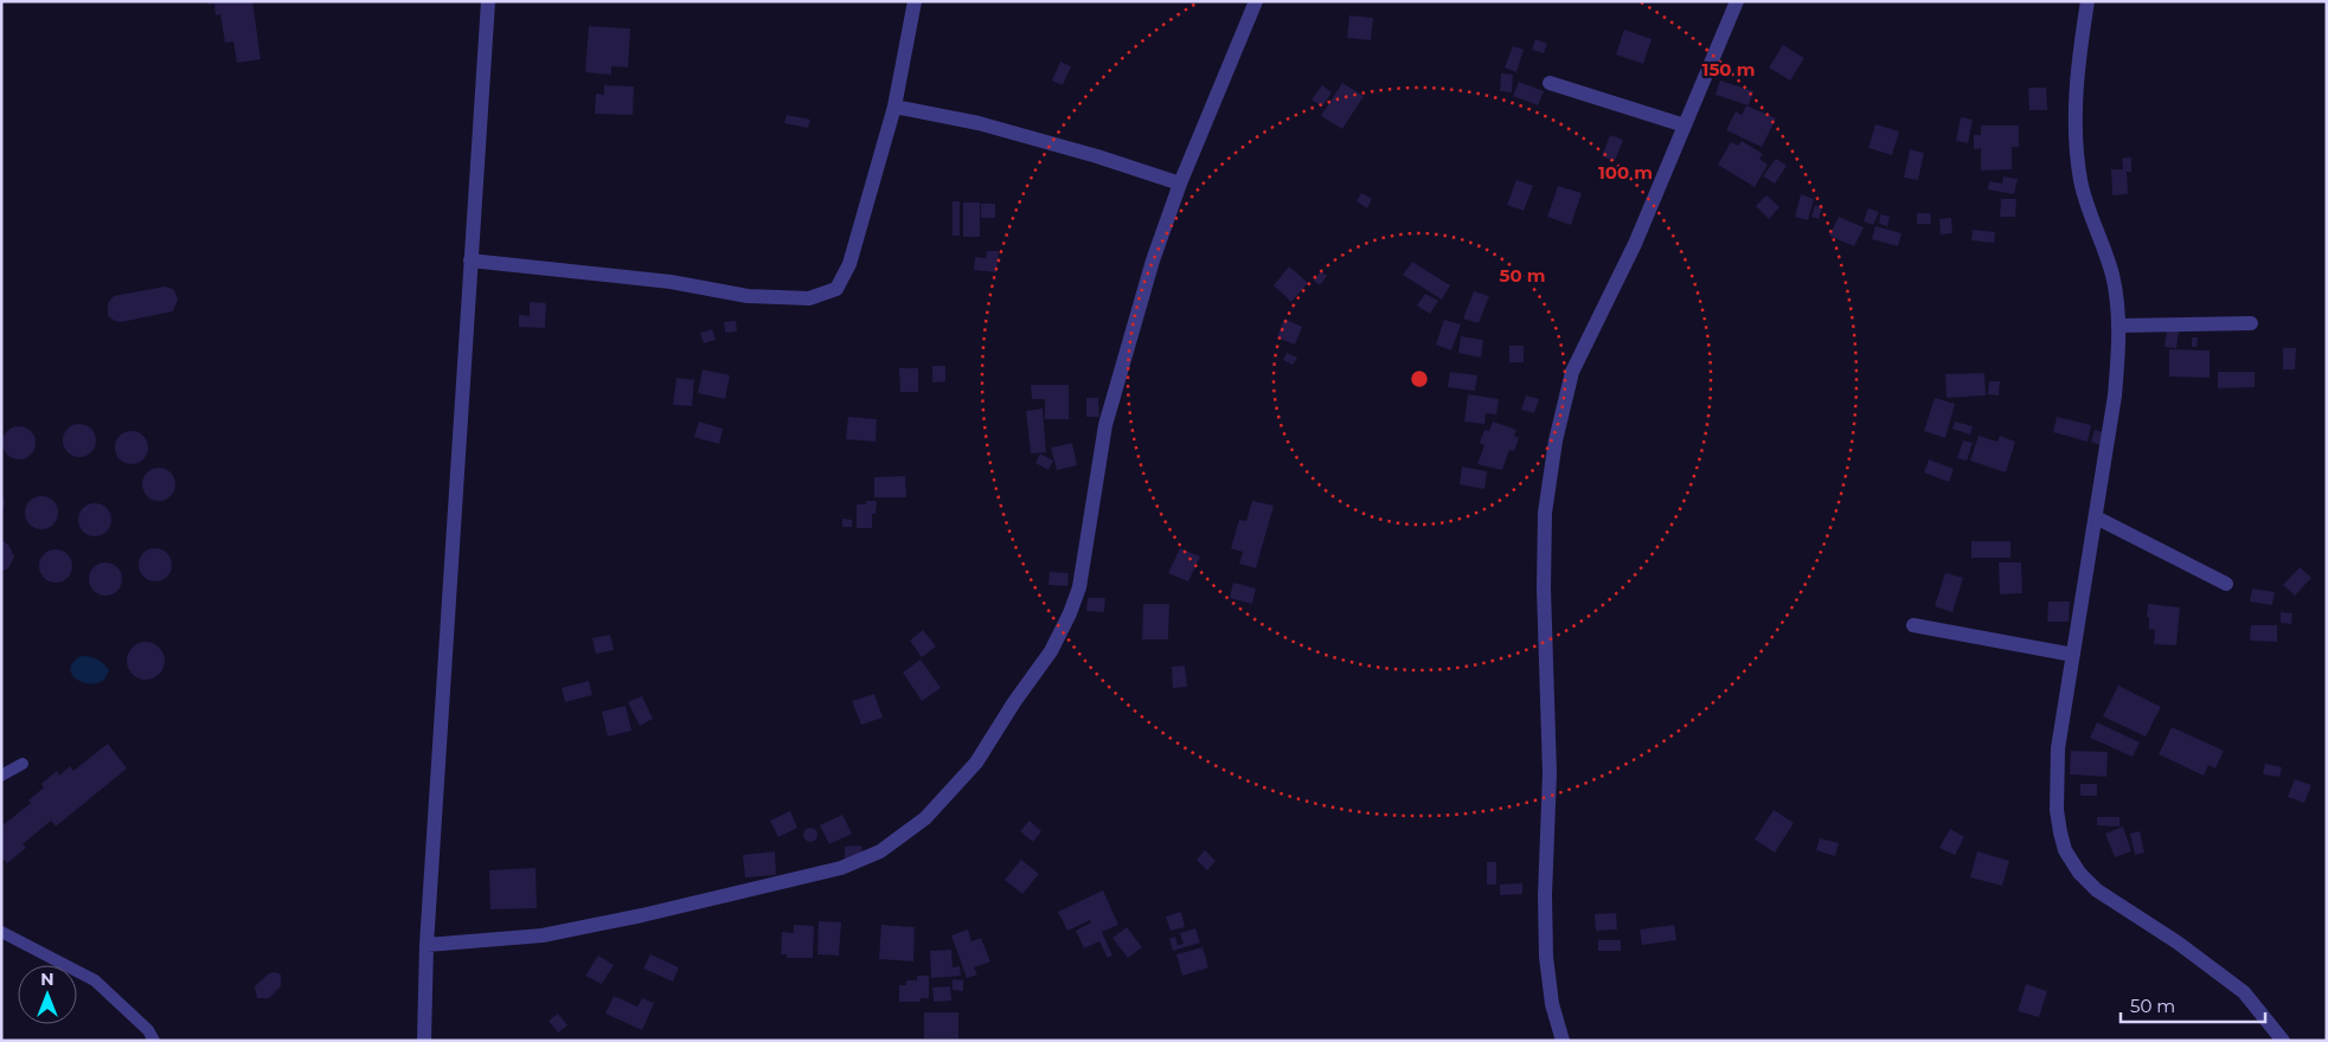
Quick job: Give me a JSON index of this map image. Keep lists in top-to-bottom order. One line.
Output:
{"scale_bar":"50 m","north":"top","rings":["150 m","100 m","50 m"]}
